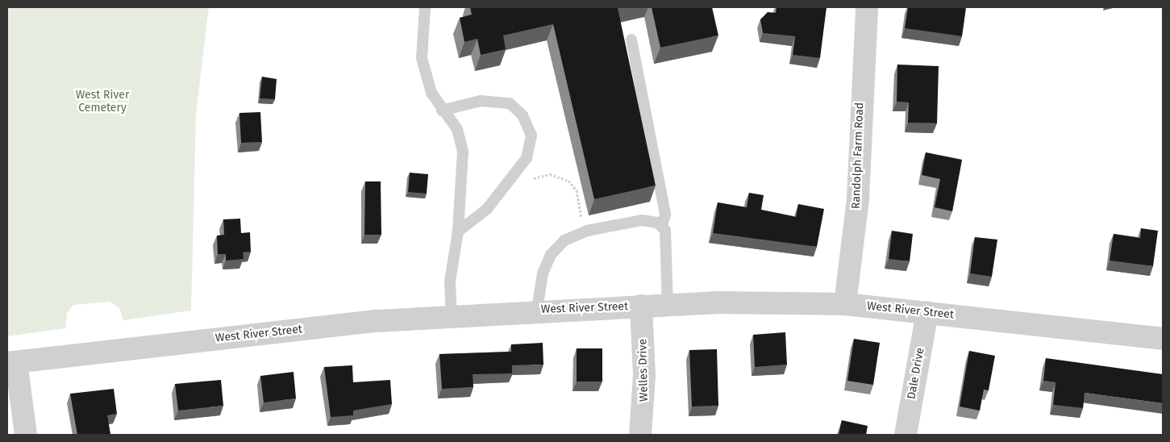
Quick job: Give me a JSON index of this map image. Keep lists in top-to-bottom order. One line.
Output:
{"streets":{"street":["Randolph Farm Road","West River Street","Welles Drive","Dale Drive"]},"crossings":[["Randolph Farm Road","West River Street"],["West River Street","Welles Drive"],["West River Street","Dale Drive"]],"parks":["West River Cemetery"]}
